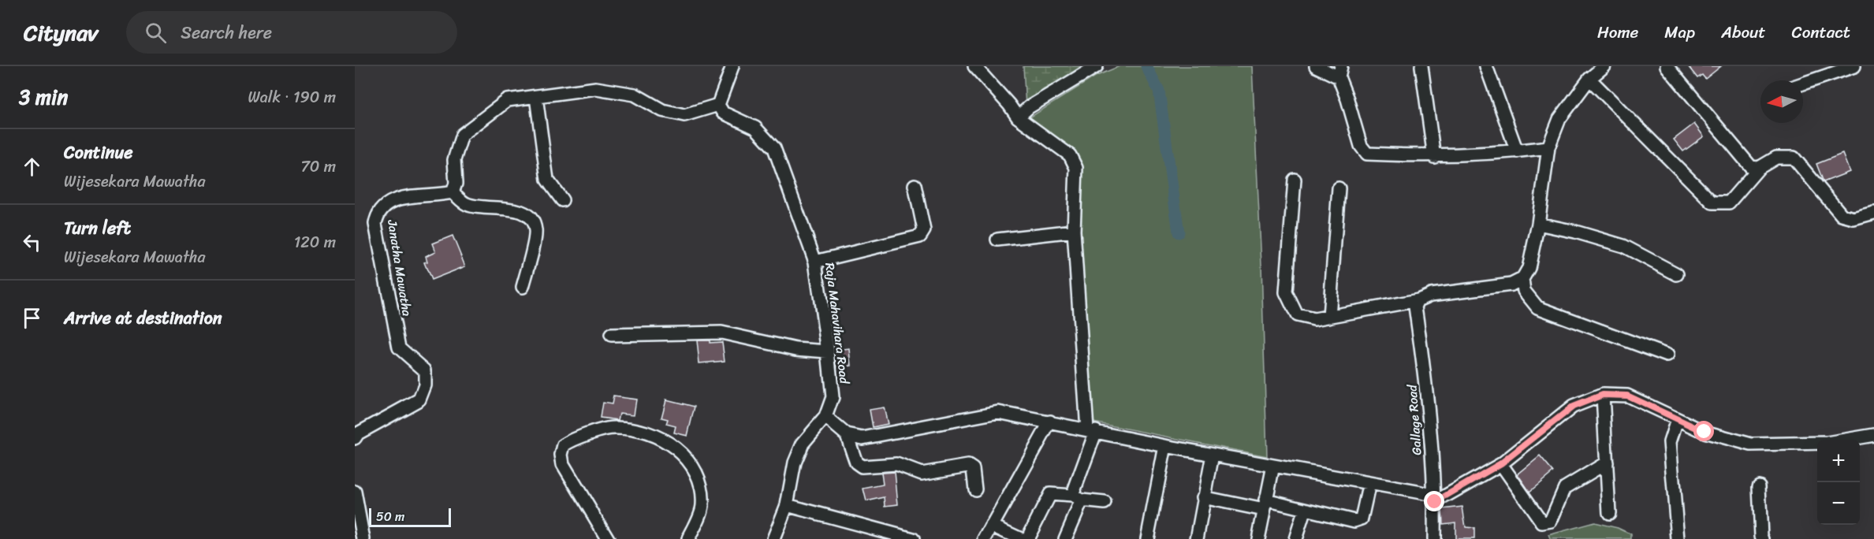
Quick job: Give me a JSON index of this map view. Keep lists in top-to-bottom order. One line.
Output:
{"streets":{"street":["Janatha Mawatha","Raja Mahavihara Road","Gallage Road"]},"scale_bar":"50 m","north":"left","page":{"header":"Citynav","search":"Search here","nav":["Home","Map","About","Contact"],"heading":["3 min","Walk · 190 m"],"list":[["Continue","Wijesekara Mawatha","70 m"],["Turn left","Wijesekara Mawatha","120 m"],"Arrive at destination"],"map_buttons":["+","−"],"scale":"50 m"}}
